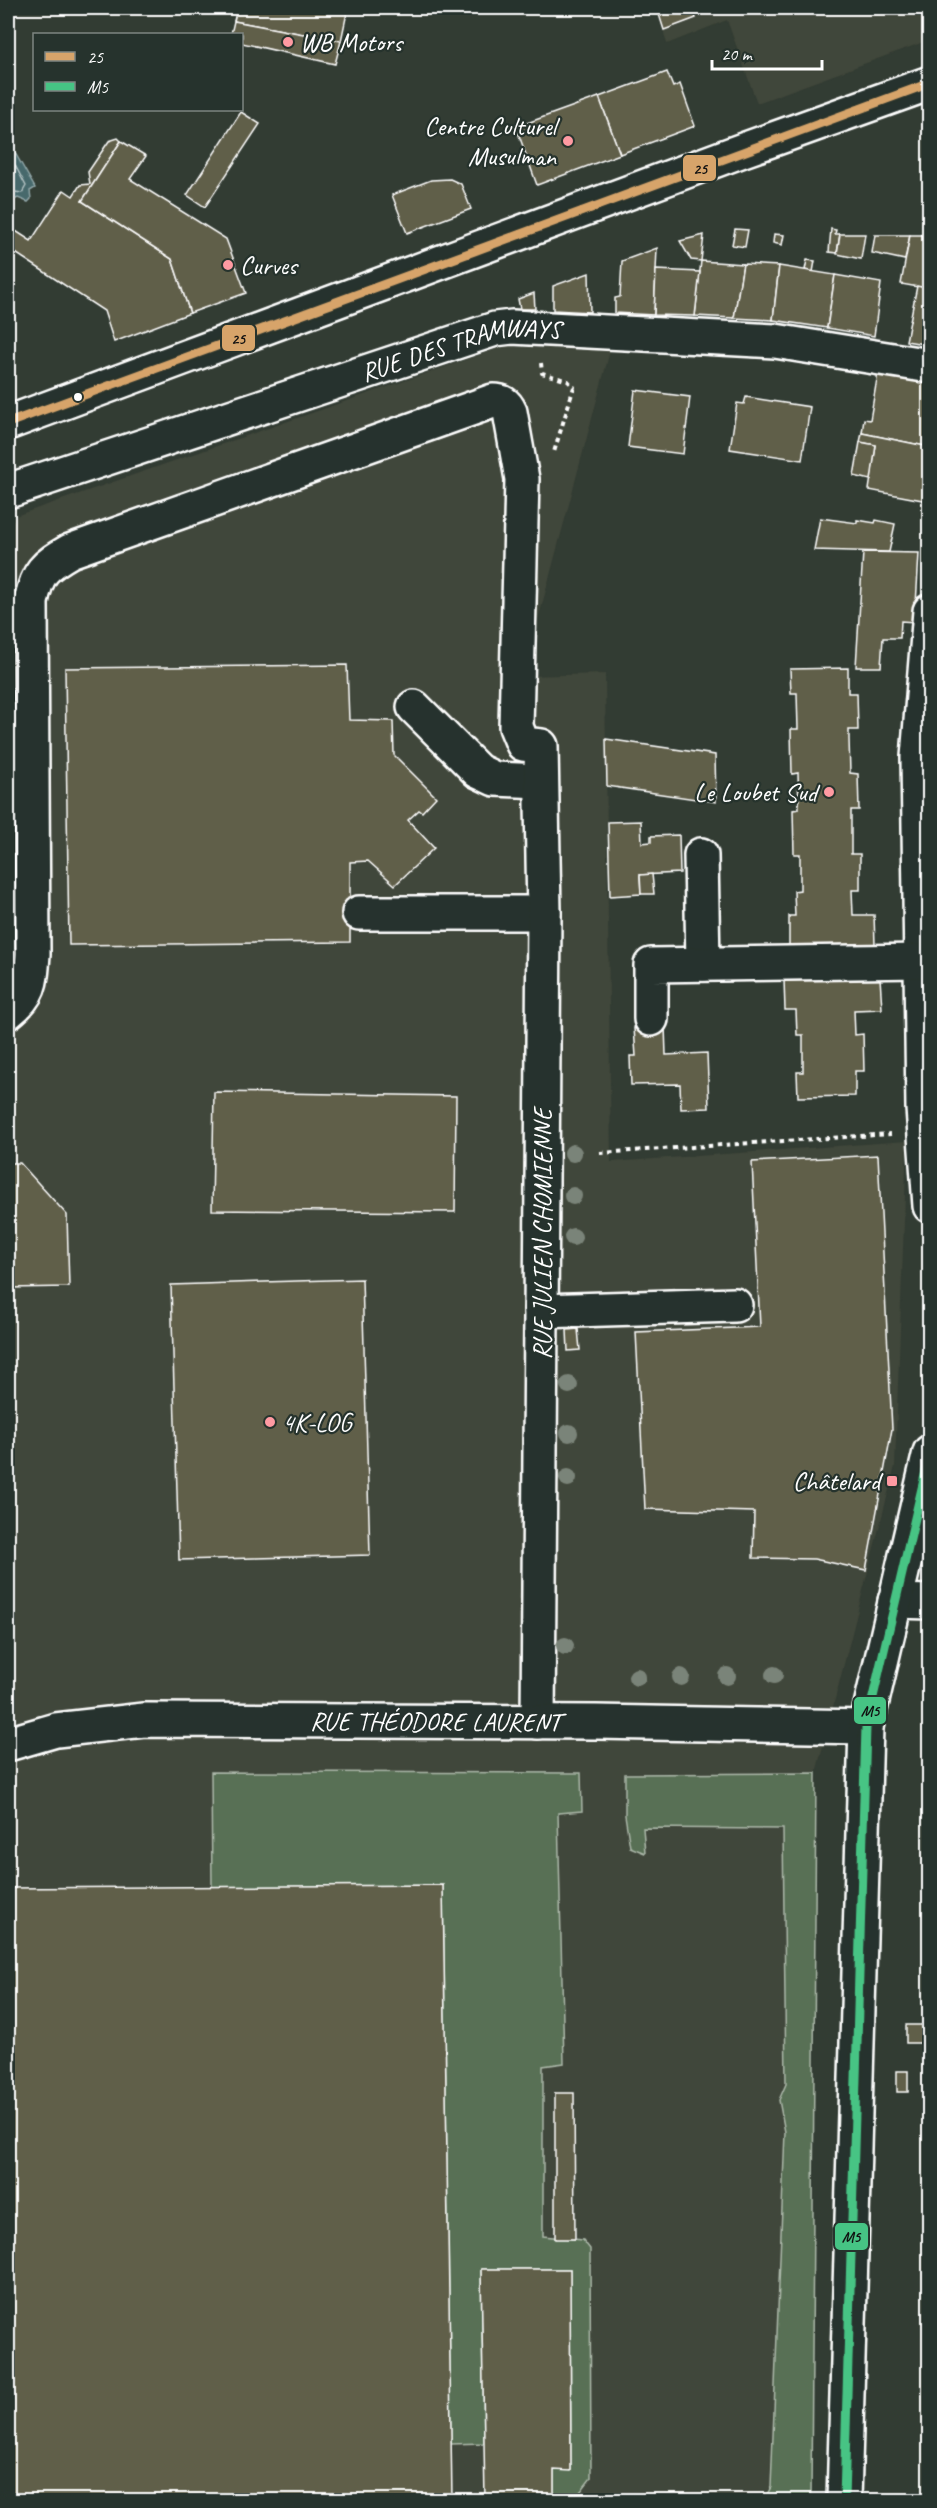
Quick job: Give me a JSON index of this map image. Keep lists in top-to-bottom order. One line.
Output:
{"streets":{"street":["RUE DES TRAMWAYS","RUE JULIEN CHOMIENNE","RUE THÉODORE LAURENT"]},"crossings":[["RUE JULIEN CHOMIENNE","RUE THÉODORE LAURENT"]],"places":{"other":["WB Motors","Centre Culturel Musulman","Curves","Le Loubet Sud","4K-LOG"],"transit":["Châtelard"]},"lines":["transit line 25","transit line M5"],"legend":["25","M5"],"scale_bar":"20 m"}
